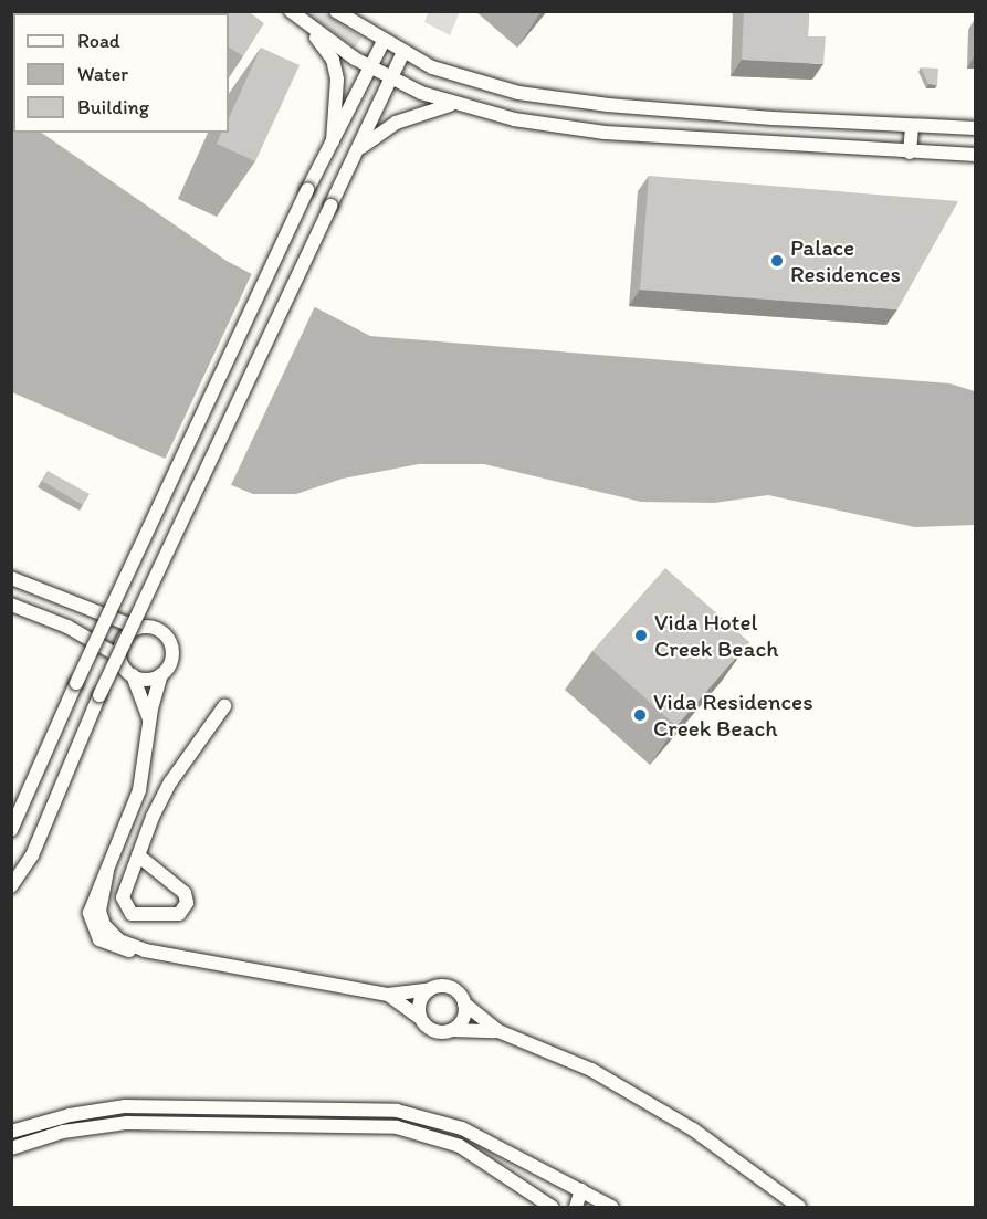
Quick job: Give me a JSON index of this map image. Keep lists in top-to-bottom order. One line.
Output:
{"places":["Palace Residences","Vida Hotel Creek Beach","Vida Residences Creek Beach"],"legend":["Road","Water","Building"]}
